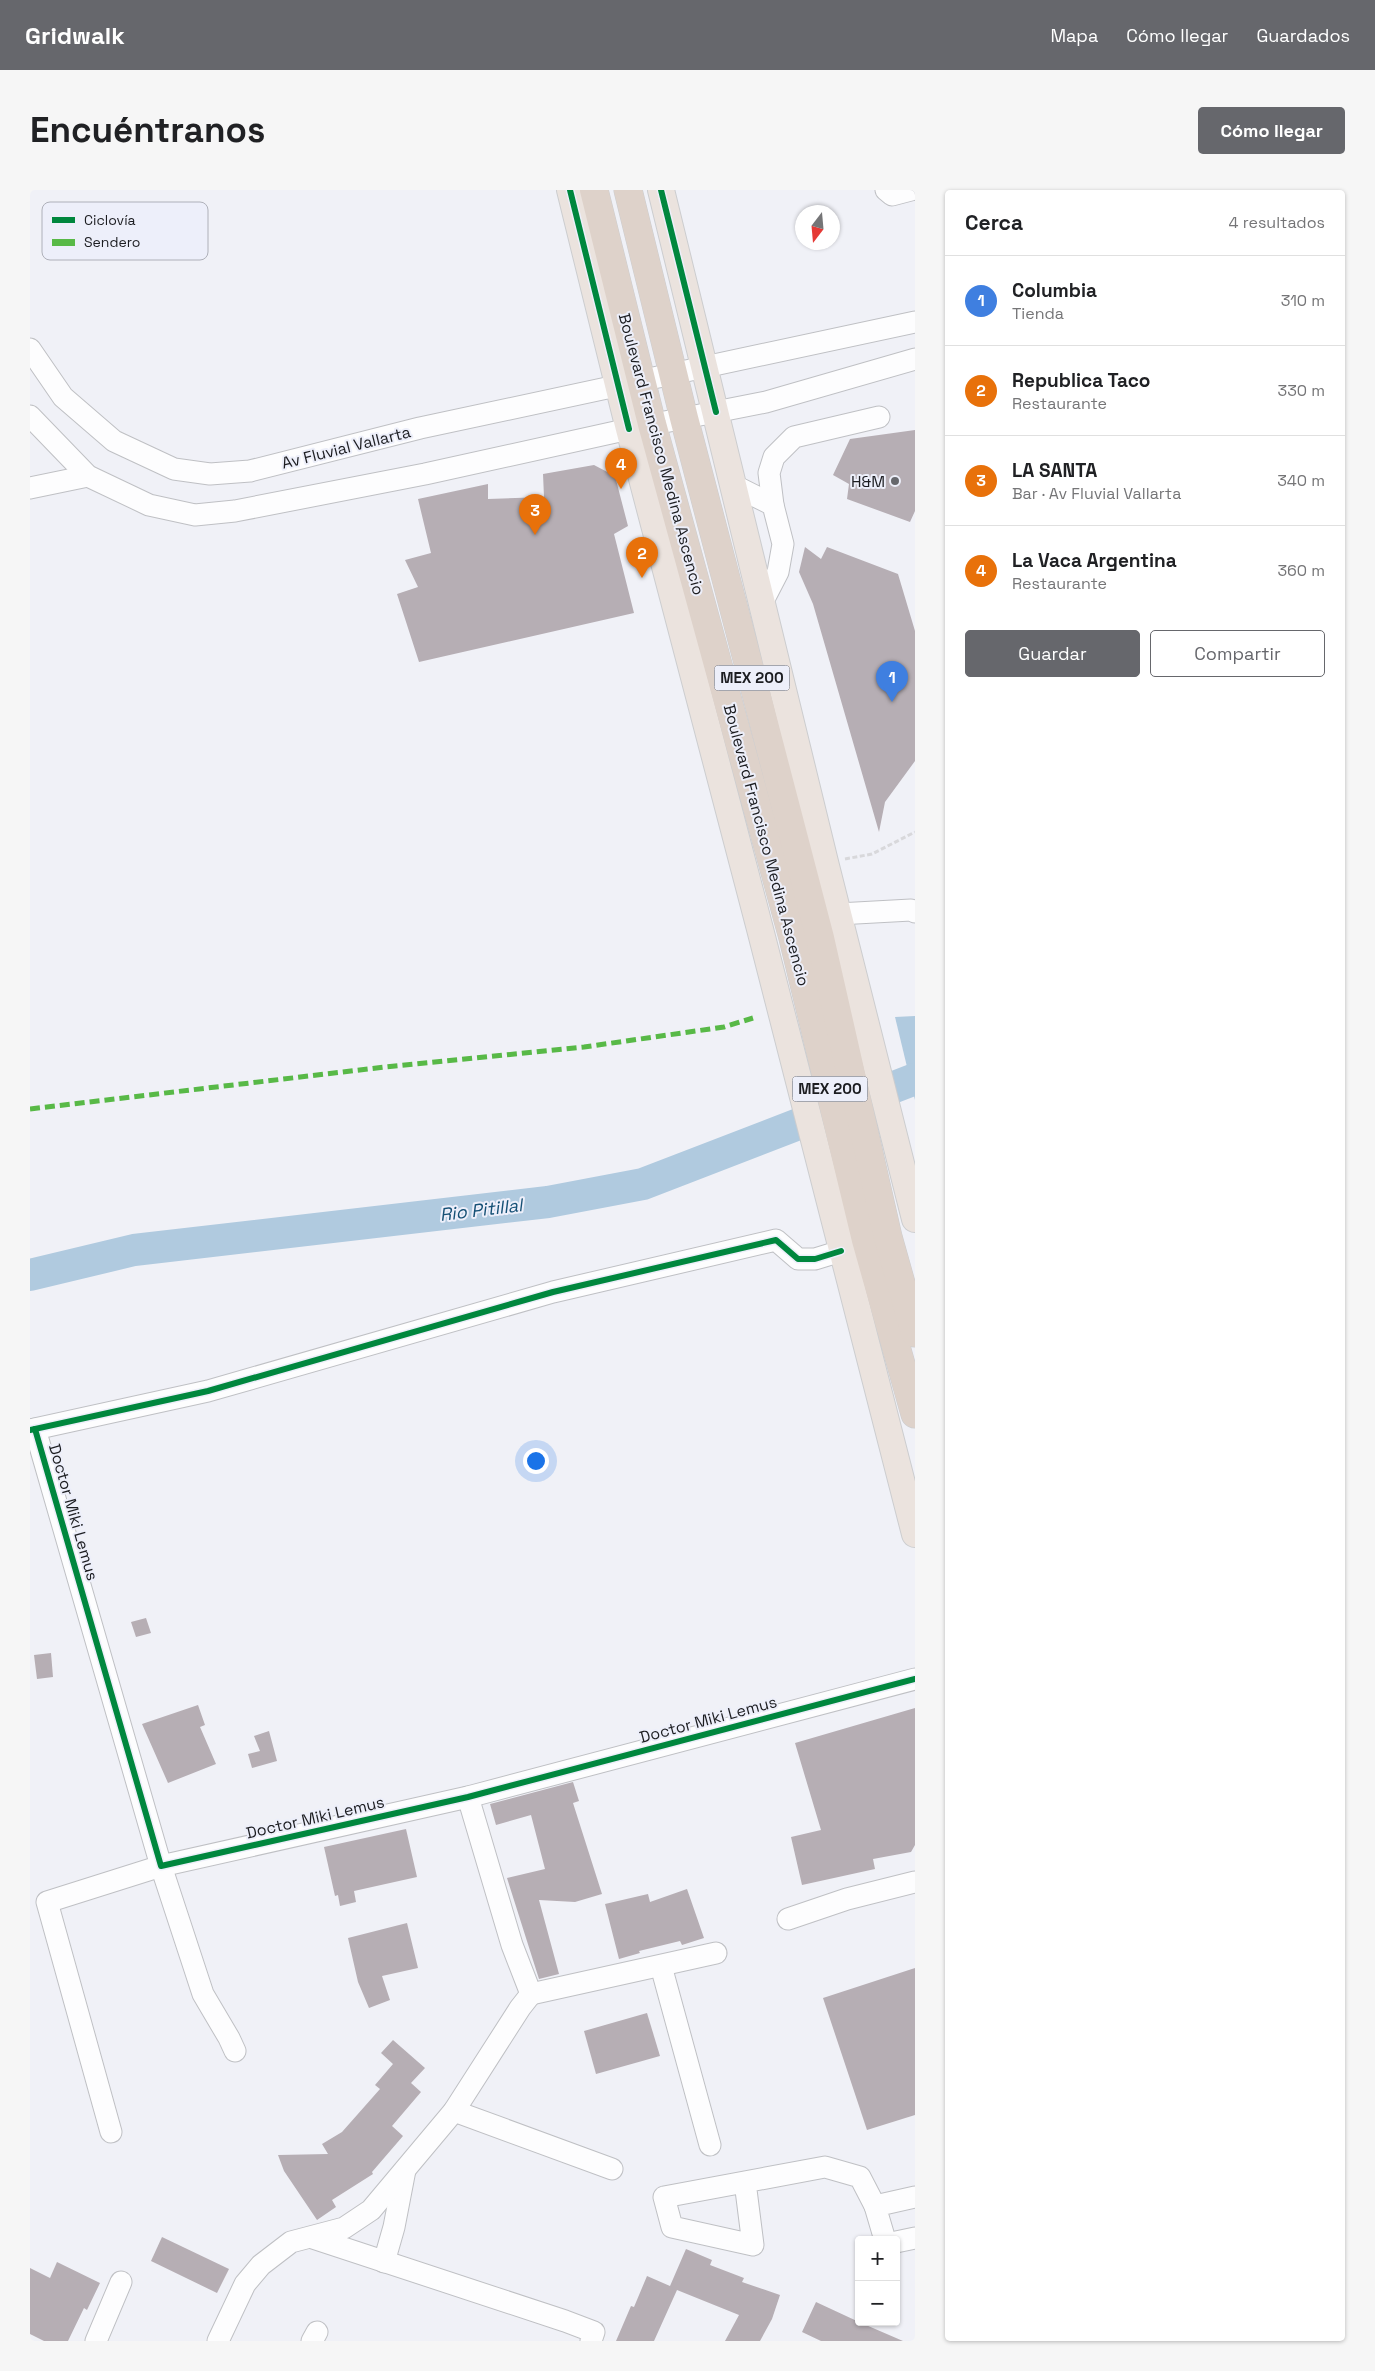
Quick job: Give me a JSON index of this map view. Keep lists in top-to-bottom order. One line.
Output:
{"streets":{"highway":["Boulevard Francisco Medina Ascencio","MEX 200"],"street":["Av Fluvial Vallarta","Doctor Miki Lemus"]},"crossings":[["Av Fluvial Vallarta","Boulevard Francisco Medina Ascencio"],["Boulevard Francisco Medina Ascencio","MEX 200"]],"water":["Rio Pitillal"],"places":["H&M"],"legend":["Ciclovía","Sendero"],"north":"bottom","page":{"header":"Gridwalk","nav":["Mapa","Cómo llegar","Guardados"],"buttons":["Cómo llegar",["Guardar","Compartir"]],"title":"Encuéntranos","heading":["Cerca","4 resultados"],"list":[{"mark":"1","name":"Columbia","note":"Tienda","value":"310 m"},{"mark":"2","name":"Republica Taco","note":"Restaurante","value":"330 m"},{"mark":"3","name":"LA SANTA","note":"Bar · Av Fluvial Vallarta","value":"340 m"},{"mark":"4","name":"La Vaca Argentina","note":"Restaurante","value":"360 m"}],"pins":["4","3","2","1"],"map_buttons":["+","−"]}}
